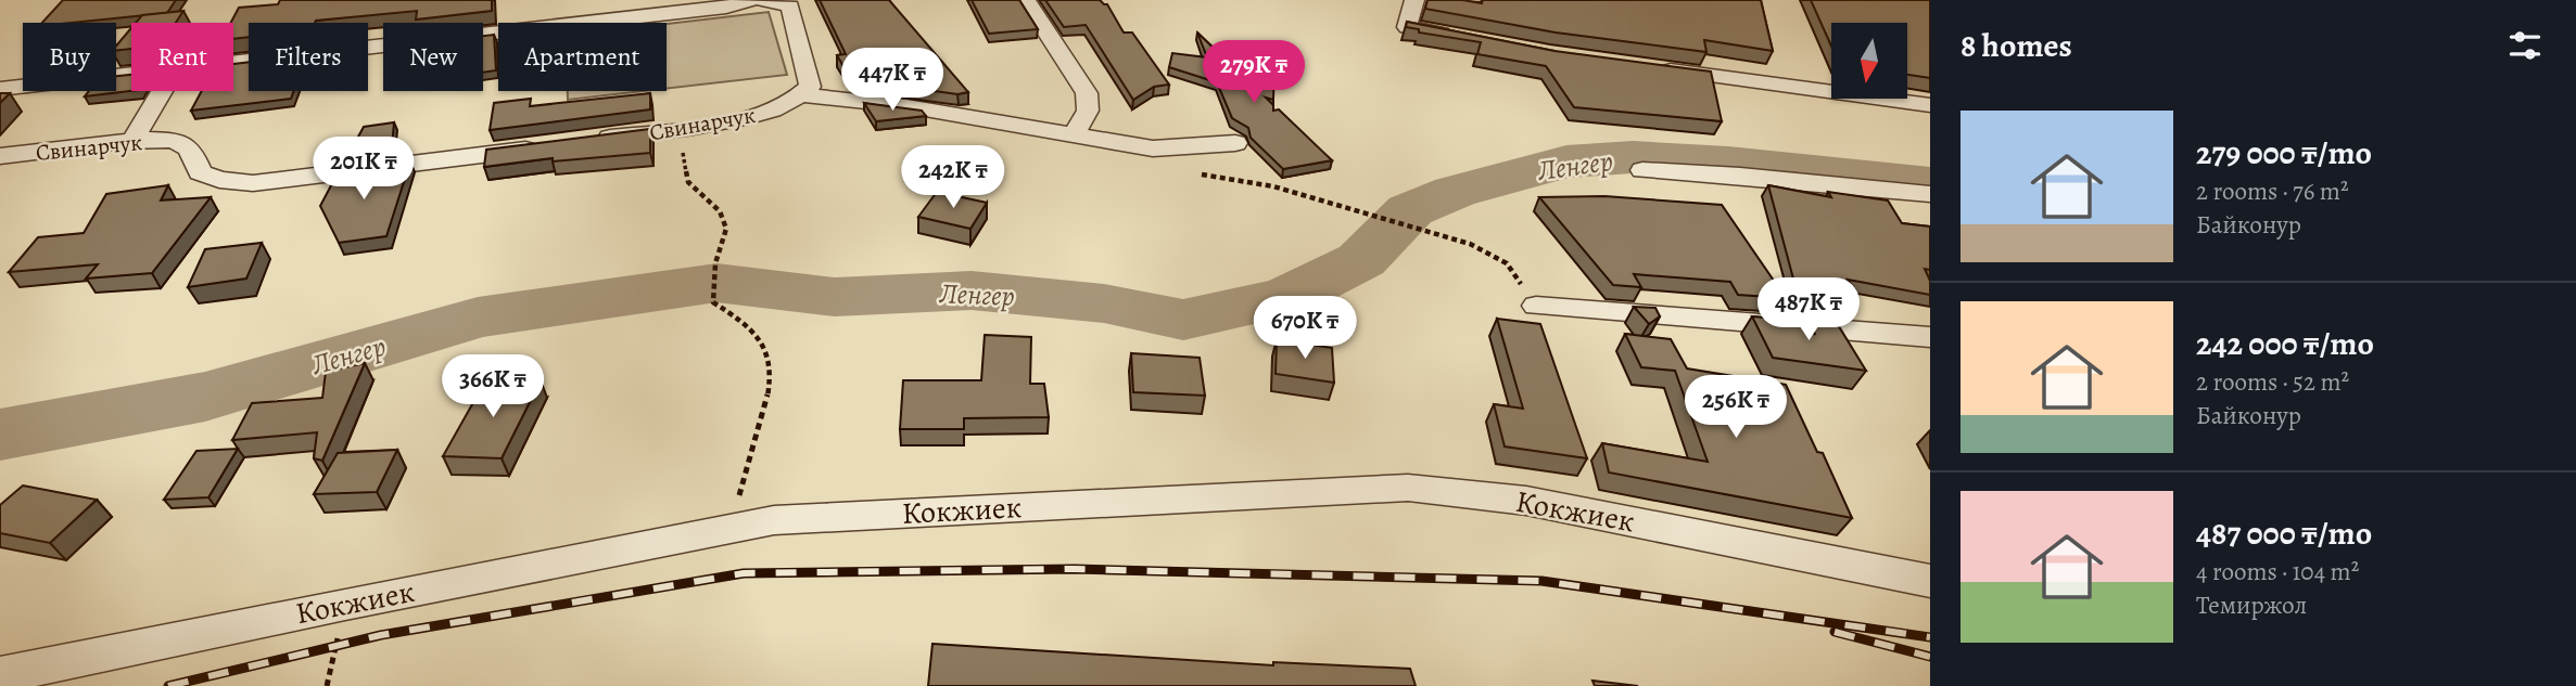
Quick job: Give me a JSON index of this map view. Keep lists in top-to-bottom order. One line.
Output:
{"streets":{"street":["Свинарчук","Кокжиек"]},"water":["Ленгер"],"north":"bottom","page":{"heading":"8 homes","chip":["Buy","Rent","Filters","New","Apartment"],"price":["279K ₸","447K ₸","201K ₸","242K ₸","487K ₸","670K ₸","366K ₸","256K ₸"],"list":[{"name":"279 000 ₸/mo","note":"2 rooms · 76 m² · Байконур"},{"name":"242 000 ₸/mo","note":"2 rooms · 52 m² · Байконур"},{"name":"487 000 ₸/mo","note":"4 rooms · 104 m² · Темиржол"}]}}
